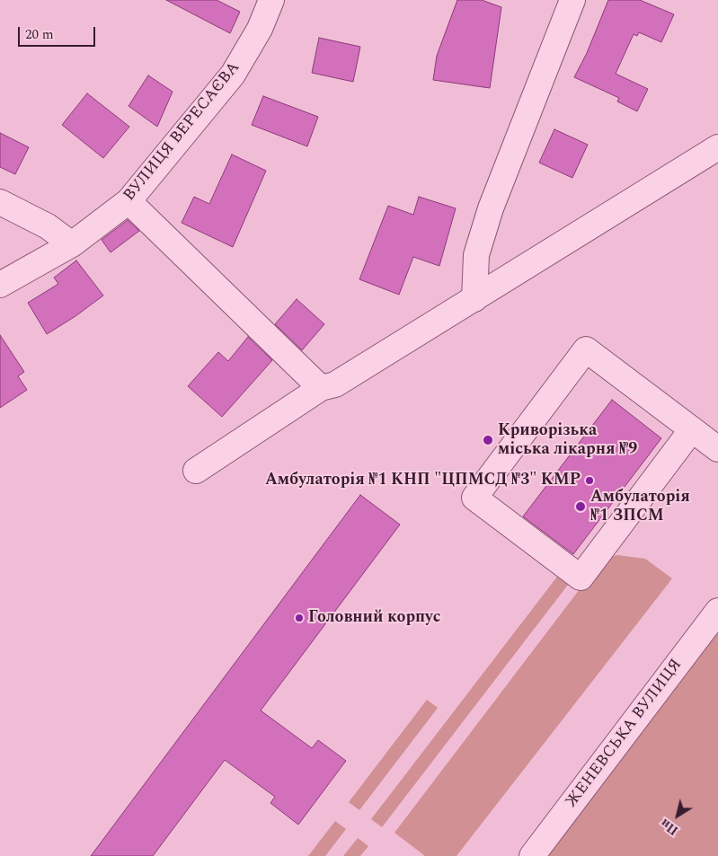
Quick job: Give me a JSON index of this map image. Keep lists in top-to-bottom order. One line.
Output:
{"streets":{"street":["ВУЛИЦЯ ВЕРЕСАЄВА","ЖЕНЕВСЬКА ВУЛИЦЯ"]},"places":["Криворізька міська лікарня №9","Амбулаторія №1 КНП \"ЦПМСД №3\" КМР","Амбулаторія №1 ЗПСМ","Головний корпус"],"scale_bar":"20 m","north":"bottom left"}
